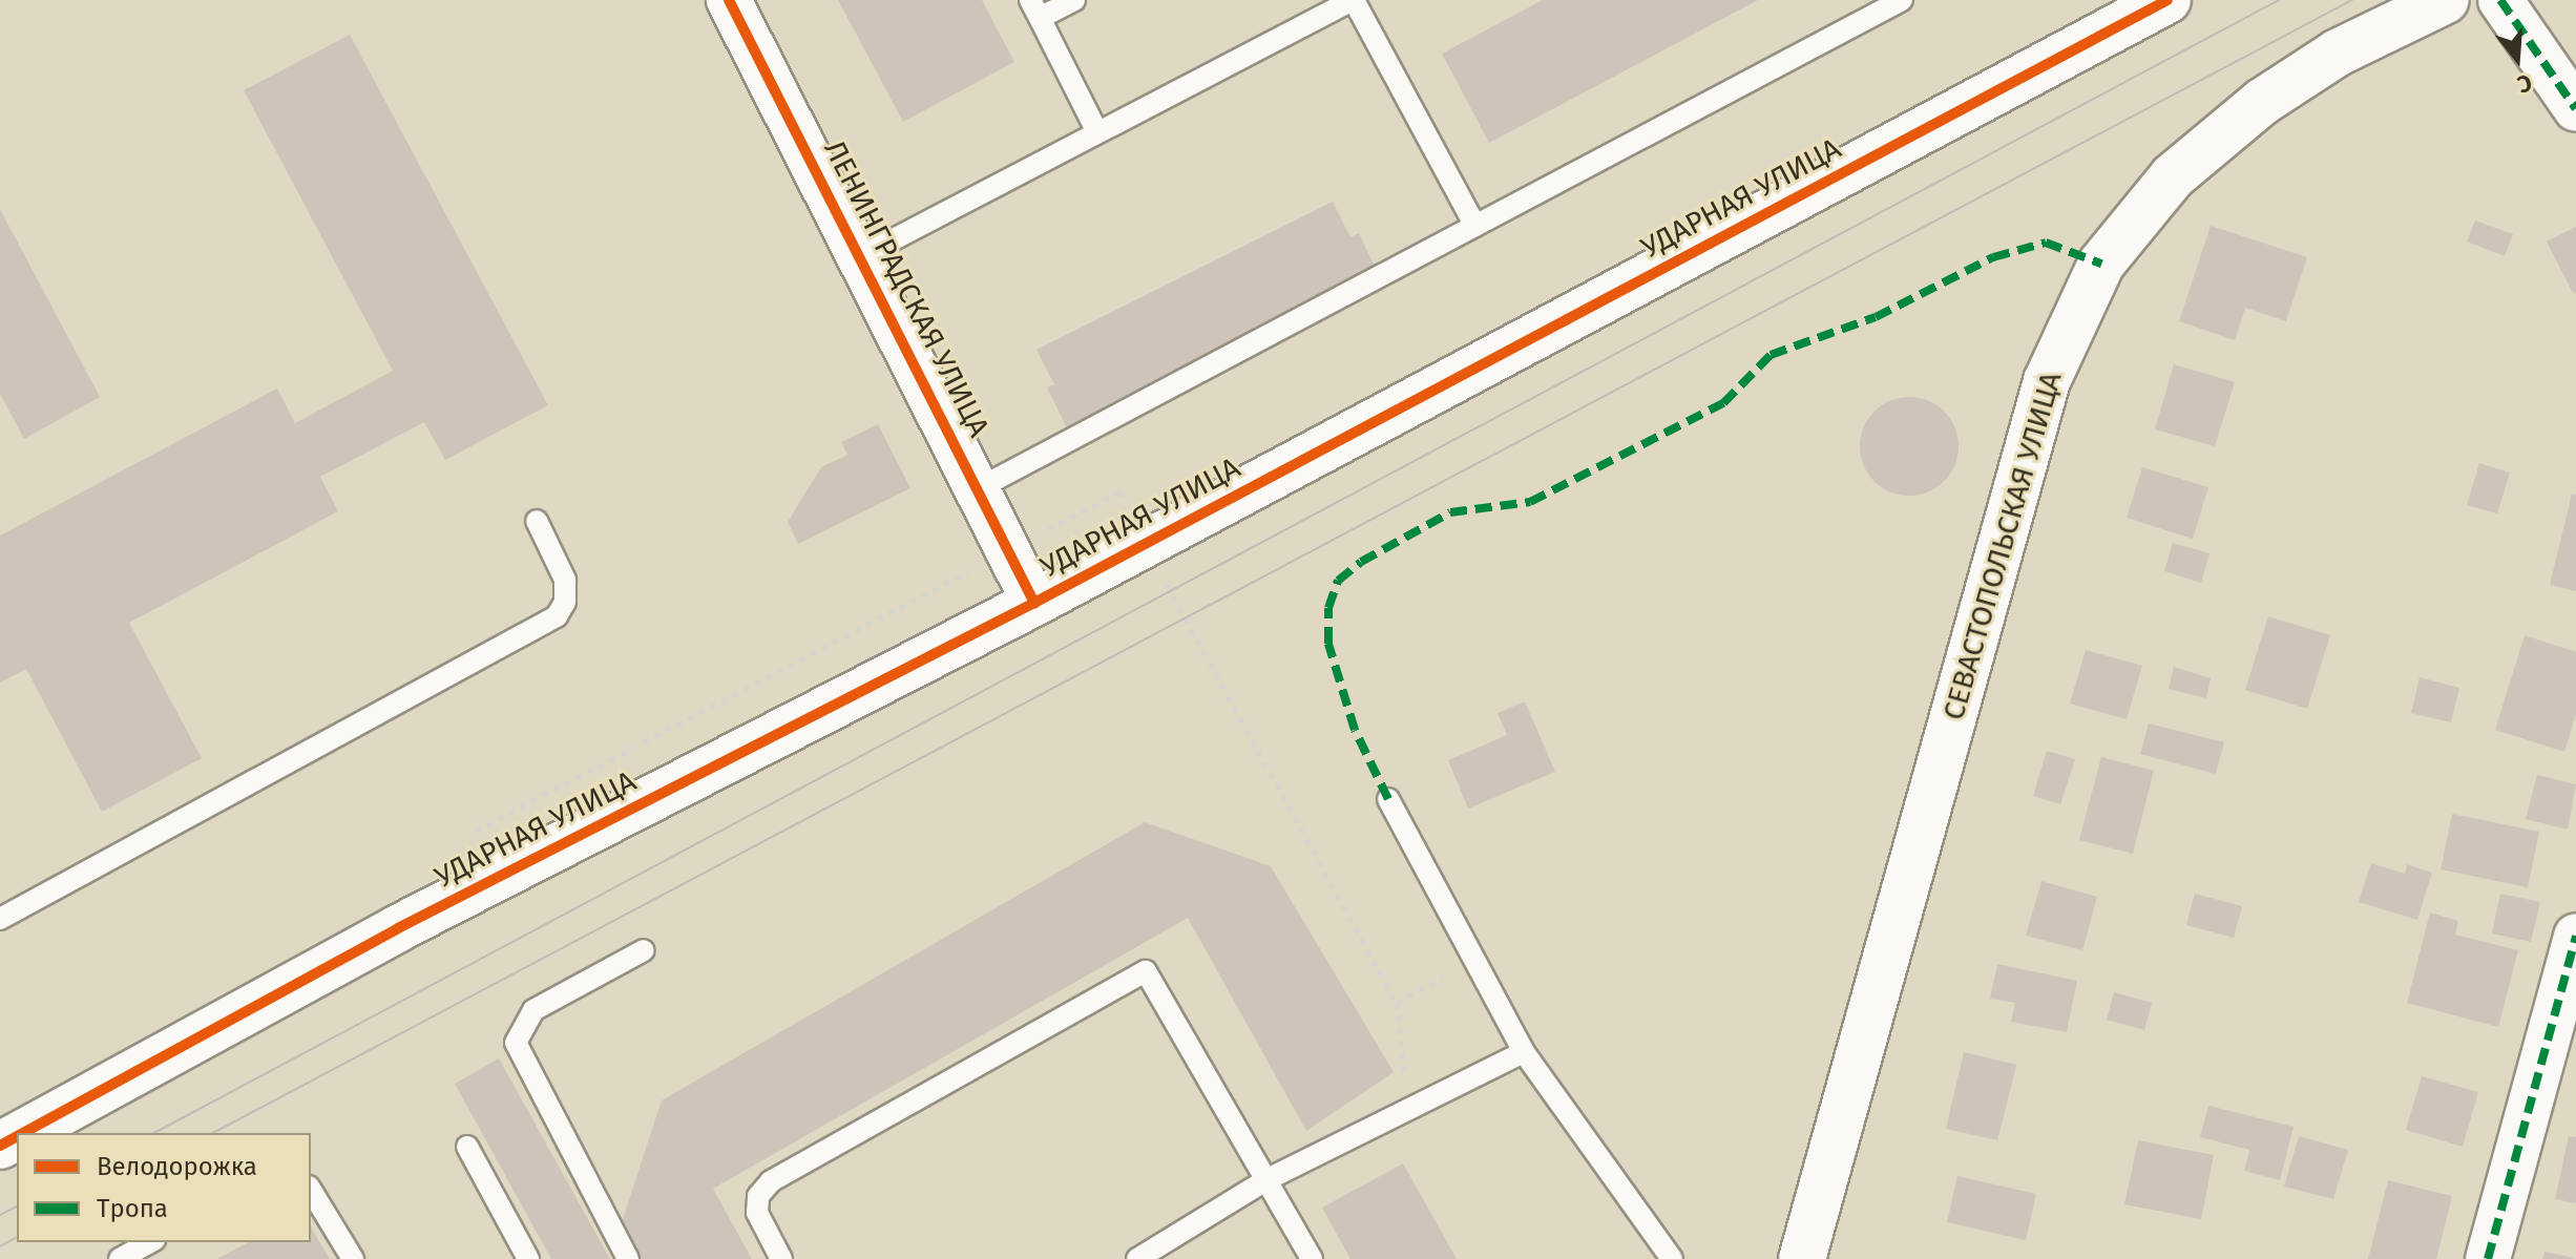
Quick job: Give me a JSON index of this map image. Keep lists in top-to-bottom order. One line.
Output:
{"streets":{"street":["УДАРНАЯ УЛИЦА","ЛЕНИНГРАДСКАЯ УЛИЦА","СЕВАСТОПОЛЬСКАЯ УЛИЦА"]},"crossings":[["УДАРНАЯ УЛИЦА","ЛЕНИНГРАДСКАЯ УЛИЦА"]],"legend":["Велодорожка","Тропа"],"north":"bottom"}
